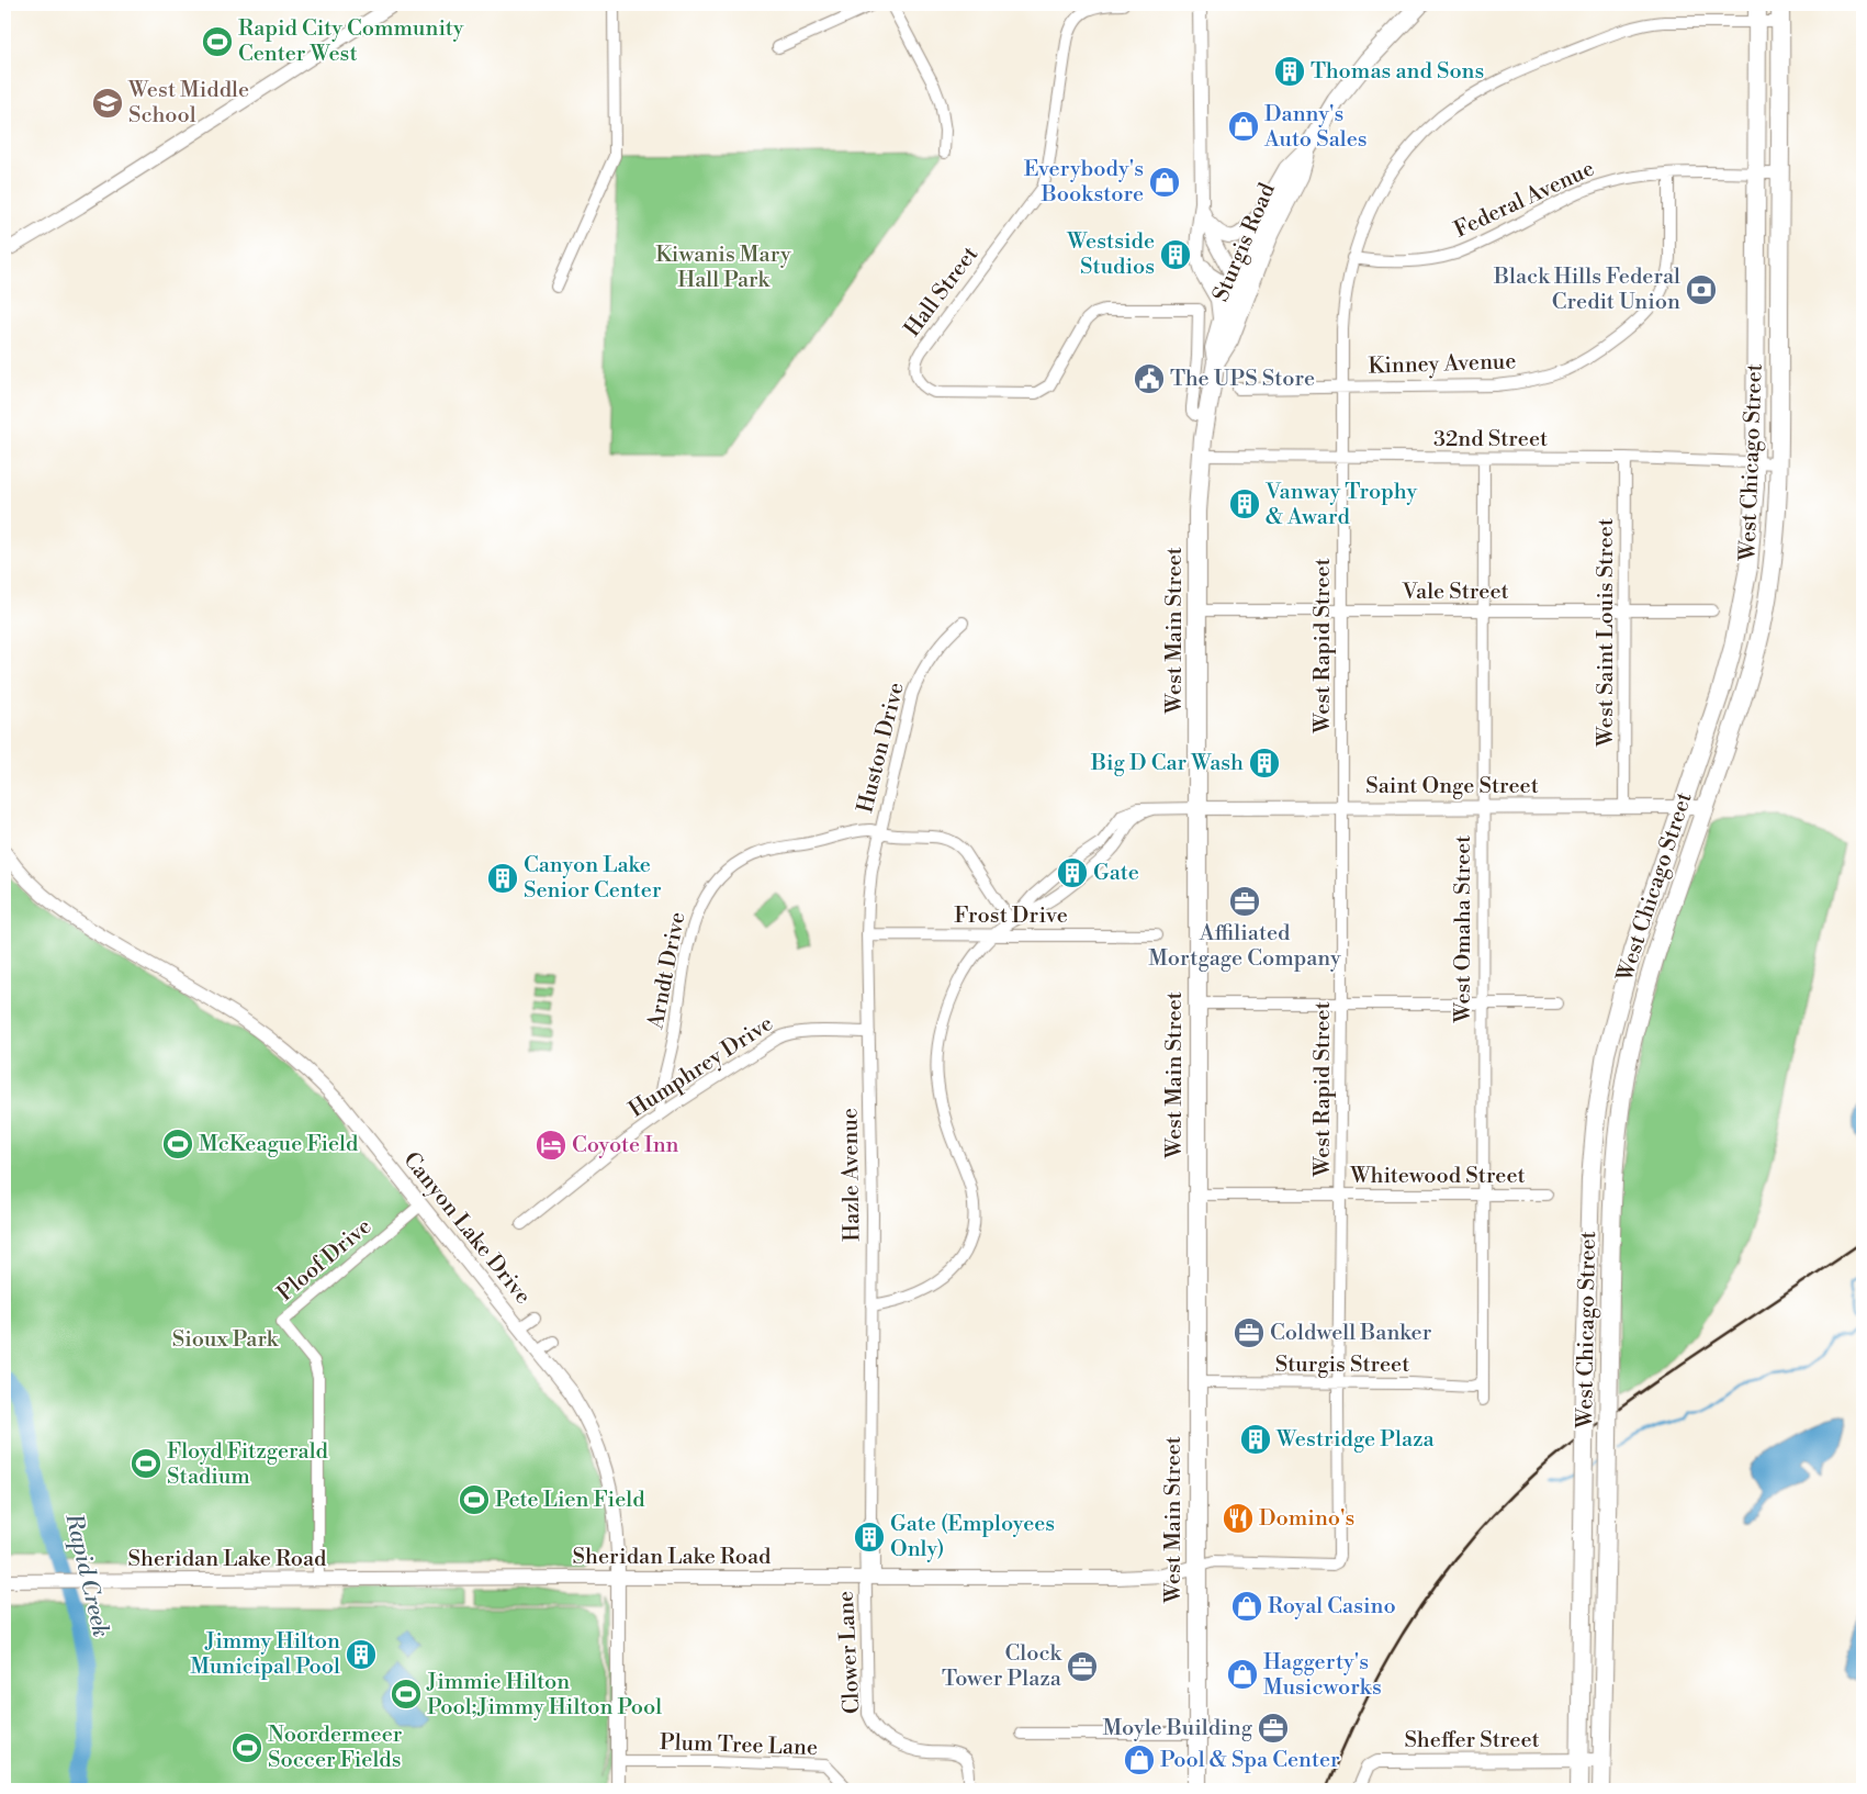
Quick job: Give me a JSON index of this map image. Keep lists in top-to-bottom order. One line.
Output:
{"streets":{"main road":["Sturgis Road","West Chicago Street","West Main Street"],"street":["Federal Avenue","Hall Street","Kinney Avenue","32nd Street","Vale Street","West Saint Louis Street","West Rapid Street","Huston Drive","Saint Onge Street","Frost Drive","West Omaha Street","Arndt Drive","Humphrey Drive","Hazle Avenue","Whitewood Street","Canyon Lake Drive","Ploof Drive","Sturgis Street","Sheridan Lake Road","Clower Lane","Sheffer Street","Plum Tree Lane"]},"crossings":[["Federal Avenue","Kinney Avenue"],["Federal Avenue","West Chicago Street"],["Federal Avenue","West Rapid Street"],["Sturgis Road","West Main Street"],["Hall Street","West Main Street"],["Kinney Avenue","West Rapid Street"],["32nd Street","West Chicago Street"],["32nd Street","West Main Street"],["32nd Street","West Saint Louis Street"],["32nd Street","West Rapid Street"],["32nd Street","West Omaha Street"],["West Chicago Street","West Rapid Street"],["West Chicago Street","Saint Onge Street"],["West Chicago Street","Sheffer Street"],["Vale Street","West Main Street"],["Vale Street","West Saint Louis Street"],["Vale Street","West Rapid Street"],["Vale Street","West Omaha Street"],["West Main Street","Saint Onge Street"],["West Main Street","Whitewood Street"],["West Main Street","Sturgis Street"],["West Main Street","Sheridan Lake Road"],["West Saint Louis Street","Saint Onge Street"],["West Rapid Street","Saint Onge Street"],["West Rapid Street","Whitewood Street"],["West Rapid Street","Sturgis Street"],["West Rapid Street","Sheridan Lake Road"],["Huston Drive","Arndt Drive"],["Huston Drive","Hazle Avenue"],["Saint Onge Street","West Omaha Street"],["Frost Drive","Hazle Avenue"],["West Omaha Street","Whitewood Street"],["West Omaha Street","Sturgis Street"],["Arndt Drive","Humphrey Drive"],["Arndt Drive","Hazle Avenue"],["Humphrey Drive","Hazle Avenue"],["Hazle Avenue","Sheridan Lake Road"],["Hazle Avenue","Clower Lane"],["Canyon Lake Drive","Ploof Drive"],["Canyon Lake Drive","Sheridan Lake Road"],["Canyon Lake Drive","Plum Tree Lane"],["Ploof Drive","Sheridan Lake Road"],["Sheridan Lake Road","Clower Lane"]],"water":["Rapid Creek"],"parks":["Kiwanis Mary Hall Park","Sioux Park"],"places":{"sports":["Rapid City Community Center West","McKeague Field","Floyd Fitzgerald Stadium","Pete Lien Field","Jimmie Hilton Pool;Jimmy Hilton Pool","Noordermeer Soccer Fields"],"building":["Thomas and Sons","Westside Studios","Vanway Trophy & Award","Big D Car Wash","Gate","Canyon Lake Senior Center","Westridge Plaza","Gate (Employees Only)","Jimmy Hilton Municipal Pool"],"school or university":["West Middle School"],"shop":["Danny's Auto Sales","Everybody's Bookstore","Royal Casino","Haggerty's Musicworks","Pool & Spa Center"],"bank":["Black Hills Federal Credit Union"],"public building":["The UPS Store"],"office":["Affiliated Mortgage Company","Coldwell Banker","Clock Tower Plaza","Moyle Building"],"hotel":["Coyote Inn"],"restaurant":["Domino's"]}}
